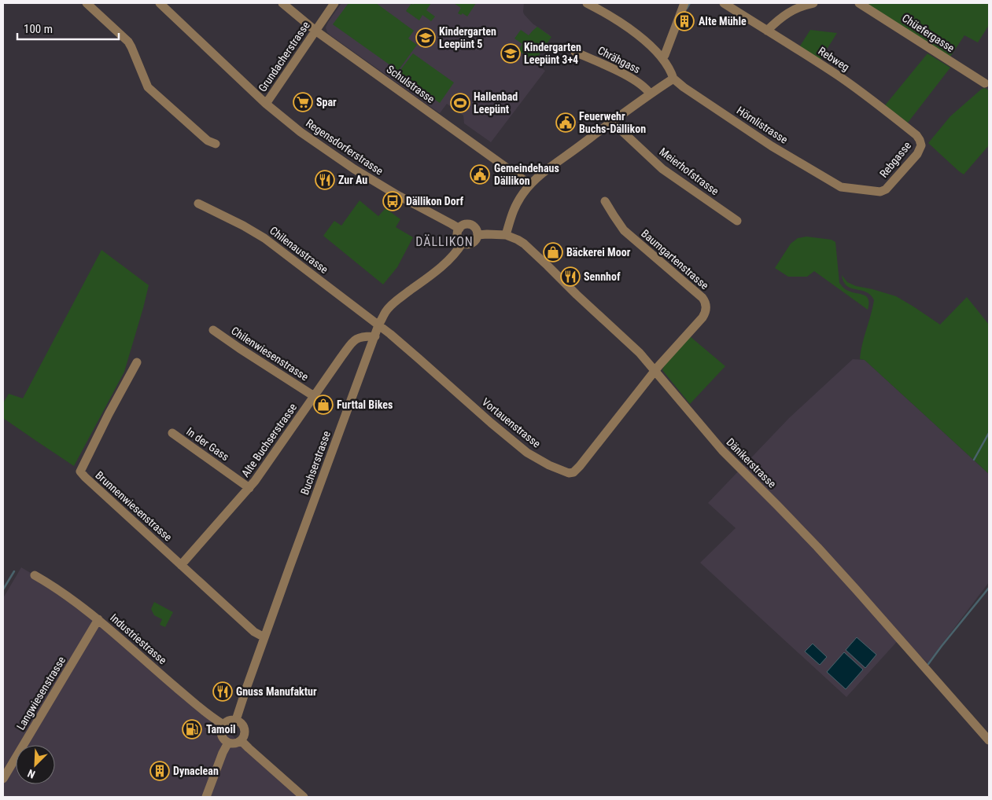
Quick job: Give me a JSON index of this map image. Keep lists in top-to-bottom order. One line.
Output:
{"streets":{"street":["Chüefergasse","Grundacherstrasse","Rebweg","Chrähgass","Schulstrasse","Hörnlistrasse","Regensdorferstrasse","Rebgasse","Meierhofstrasse","Chilenaustrasse","Baumgartenstrasse","Chilenwiesenstrasse","Vortauenstrasse","Alte Buchserstrasse","In der Gass","Buchserstrasse","Dänikerstrasse","Brunnenwiesenstrasse","Industriestrasse","Langwiesenstrasse"]},"crossings":[["Grundacherstrasse","Schulstrasse"],["Grundacherstrasse","Regensdorferstrasse"],["Rebweg","Rebgasse"],["Hörnlistrasse","Rebgasse"],["Regensdorferstrasse","Buchserstrasse"],["Regensdorferstrasse","Dänikerstrasse"],["Chilenaustrasse","Vortauenstrasse"],["Chilenaustrasse","Buchserstrasse"],["Baumgartenstrasse","Vortauenstrasse"],["Baumgartenstrasse","Dänikerstrasse"],["Chilenwiesenstrasse","Alte Buchserstrasse"],["Vortauenstrasse","Buchserstrasse"],["Vortauenstrasse","Dänikerstrasse"],["Alte Buchserstrasse","In der Gass"],["Alte Buchserstrasse","Buchserstrasse"],["Alte Buchserstrasse","Brunnenwiesenstrasse"],["Buchserstrasse","Dänikerstrasse"],["Buchserstrasse","Brunnenwiesenstrasse"],["Buchserstrasse","Industriestrasse"],["Industriestrasse","Langwiesenstrasse"]],"districts":["DÄLLIKON"],"places":{"building":["Alte Mühle","Dynaclean"],"school or university":["Kindergarten Leepünt 5","Kindergarten Leepünt 3+4"],"supermarket":["Spar"],"sports":["Hallenbad Leepünt"],"public building":["Feuerwehr Buchs-Dällikon","Gemeindehaus Dällikon"],"restaurant":["Zur Au","Sennhof","Gnuss Manufaktur"],"bus stop":["Dällikon Dorf"],"shop":["Bäckerei Moor","Furttal Bikes"],"fuel station":["Tamoil"]},"scale_bar":"100 m","north":"bottom left"}
